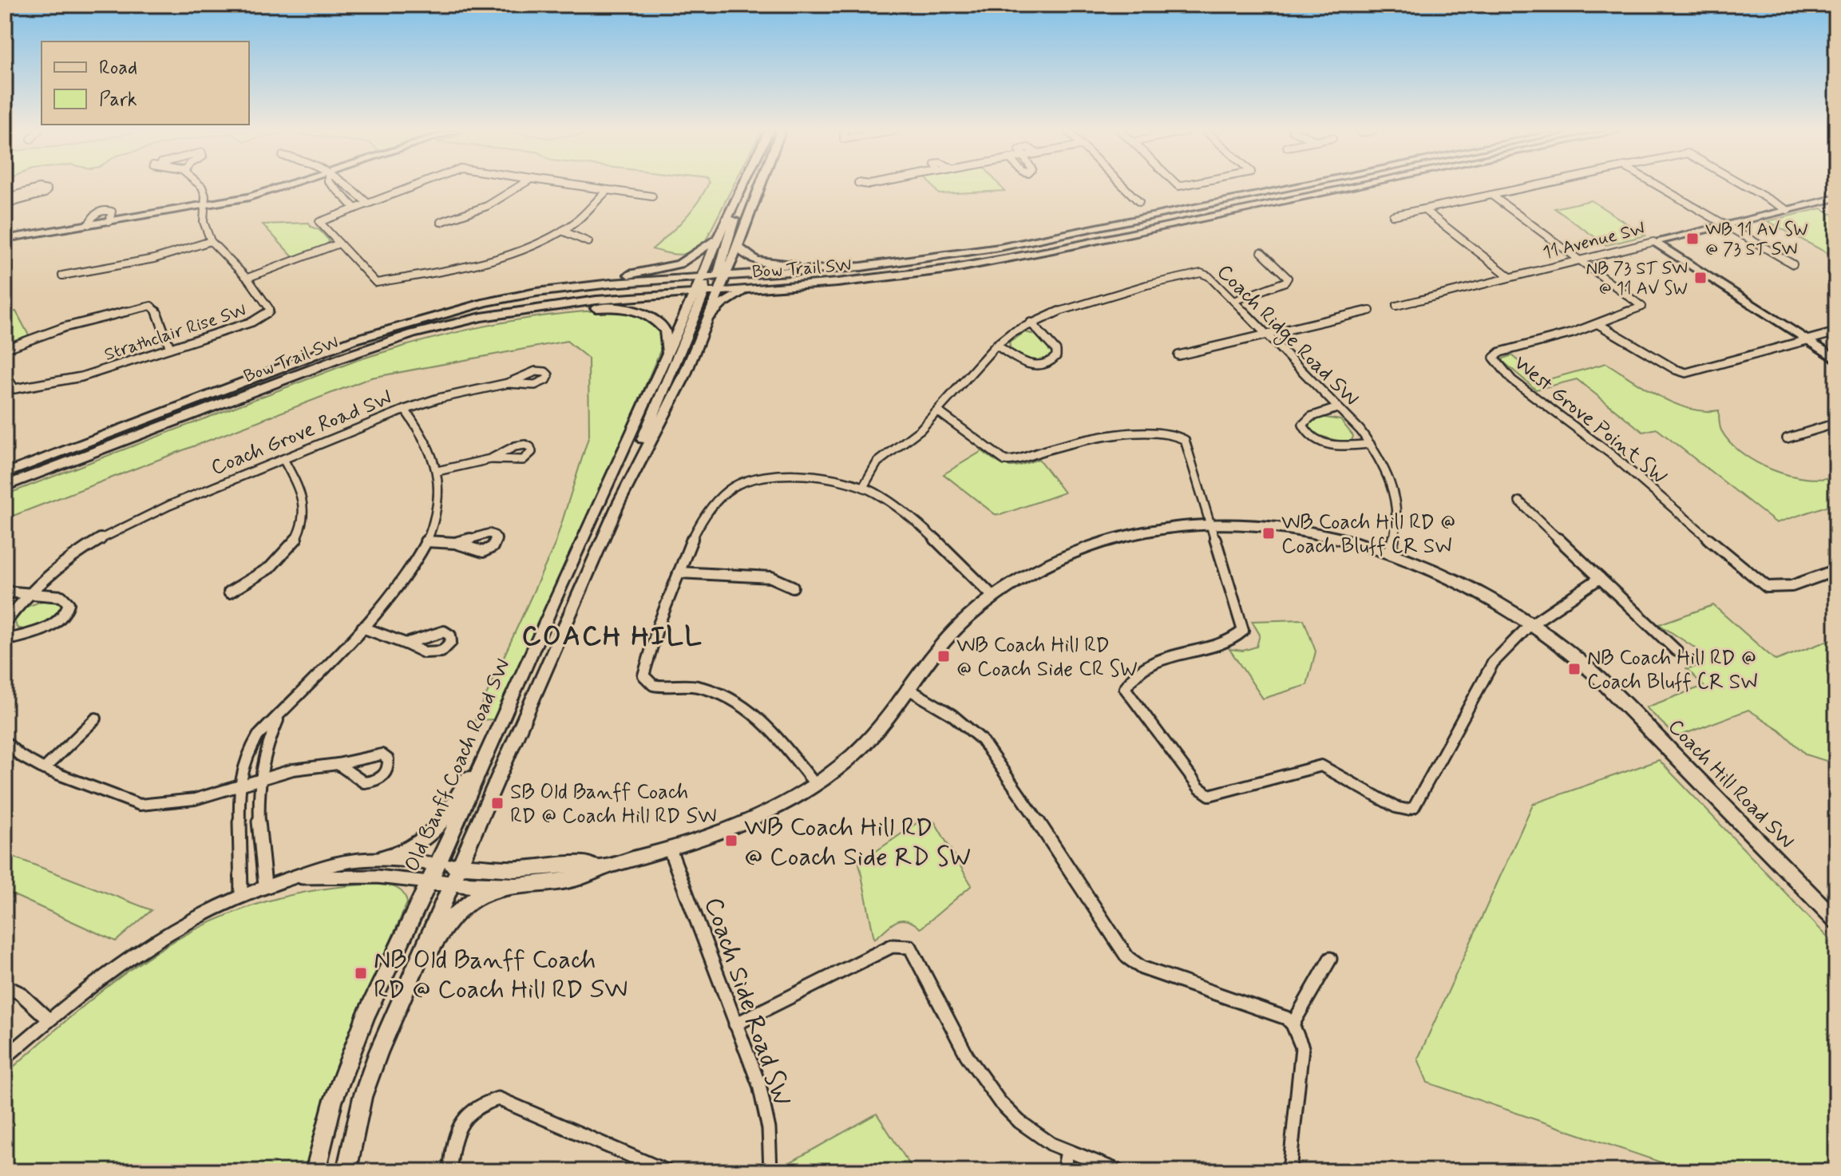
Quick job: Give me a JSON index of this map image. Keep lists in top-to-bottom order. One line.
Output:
{"streets":{"main road":["11 Avenue SW","Bow Trail SW","Old Banff Coach Road SW","Coach Hill Road SW"],"street":["Strathclair Rise SW","Coach Ridge Road SW","West Grove Point SW","Coach Grove Road SW","Coach Side Road SW"]},"crossings":[["11 Avenue SW","West Grove Point SW"],["Bow Trail SW","Old Banff Coach Road SW"],["Coach Ridge Road SW","Coach Hill Road SW"],["Coach Grove Road SW","Coach Hill Road SW"],["Old Banff Coach Road SW","Coach Hill Road SW"],["Coach Hill Road SW","Coach Side Road SW"]],"districts":["COACH HILL"],"places":{"transit":["WB 11 AV SW @ 73 ST SW","NB 73 ST SW @ 11 AV SW","WB Coach Hill RD @ Coach Bluff CR SW","WB Coach Hill RD @ Coach Side CR SW","NB Coach Hill RD @ Coach Bluff CR SW","SB Old Banff Coach RD @ Coach Hill RD SW","WB Coach Hill RD @ Coach Side RD SW","NB Old Banff Coach RD @ Coach Hill RD SW"]},"legend":["Road","Park"]}
